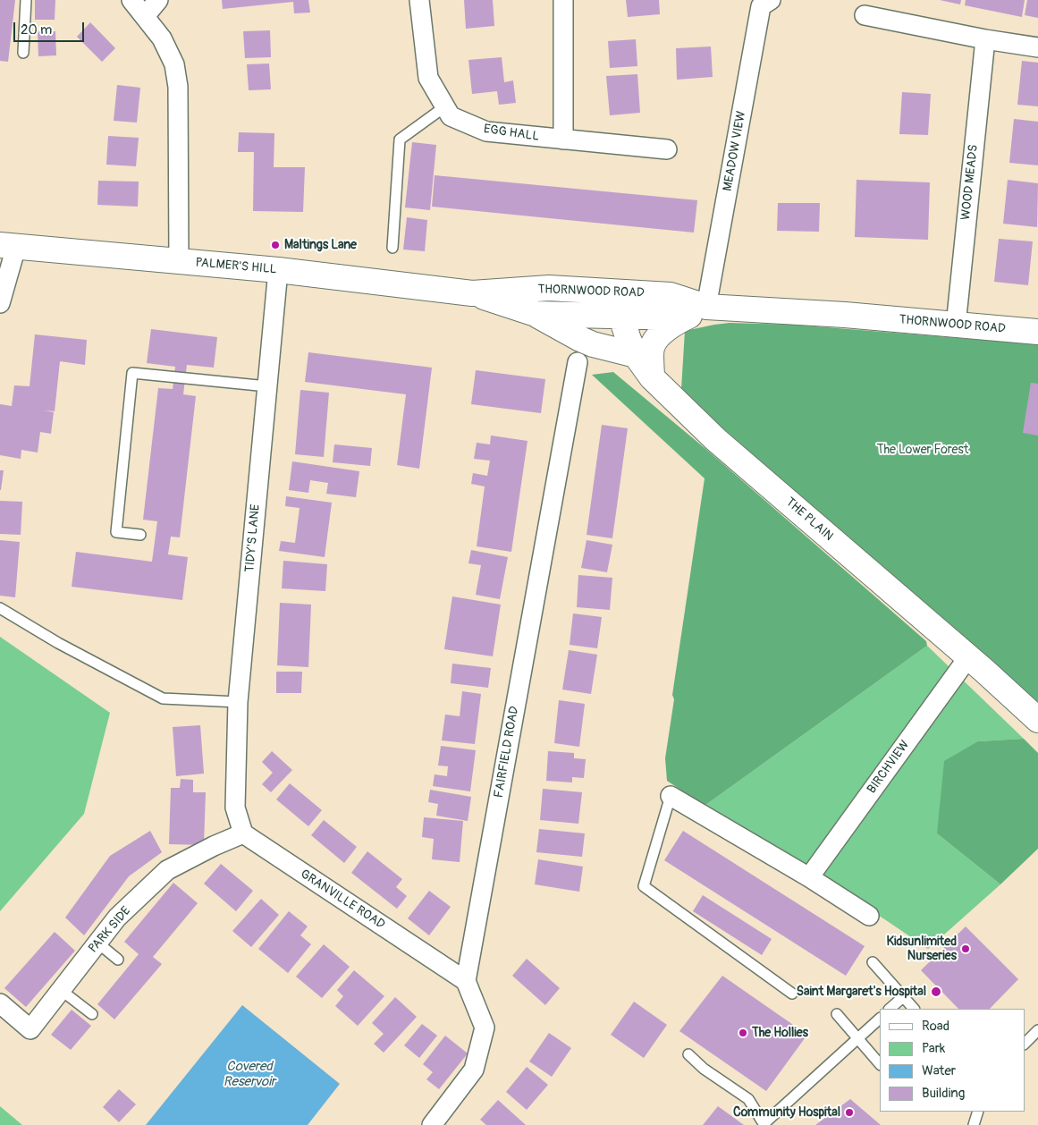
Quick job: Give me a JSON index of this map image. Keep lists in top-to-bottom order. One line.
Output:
{"streets":{"main road":["PALMER'S HILL","THORNWOOD ROAD","THE PLAIN"],"street":["EGG HALL","MEADOW VIEW","WOOD MEADS","TIDY'S LANE","FAIRFIELD ROAD","BIRCHVIEW","GRANVILLE ROAD","PARK SIDE"]},"crossings":[["MEADOW VIEW","THORNWOOD ROAD"],["WOOD MEADS","THORNWOOD ROAD"],["PALMER'S HILL","THORNWOOD ROAD"],["PALMER'S HILL","TIDY'S LANE"],["THORNWOOD ROAD","THE PLAIN"],["THE PLAIN","BIRCHVIEW"],["TIDY'S LANE","GRANVILLE ROAD"],["TIDY'S LANE","PARK SIDE"],["FAIRFIELD ROAD","GRANVILLE ROAD"],["GRANVILLE ROAD","PARK SIDE"]],"water":["Covered Reservoir"],"parks":["The Lower Forest"],"places":["Maltings Lane","Kidsunlimited Nurseries","Saint Margaret's Hospital","The Hollies","Community Hospital"],"legend":["Road","Park","Water","Building"],"scale_bar":"20 m"}
